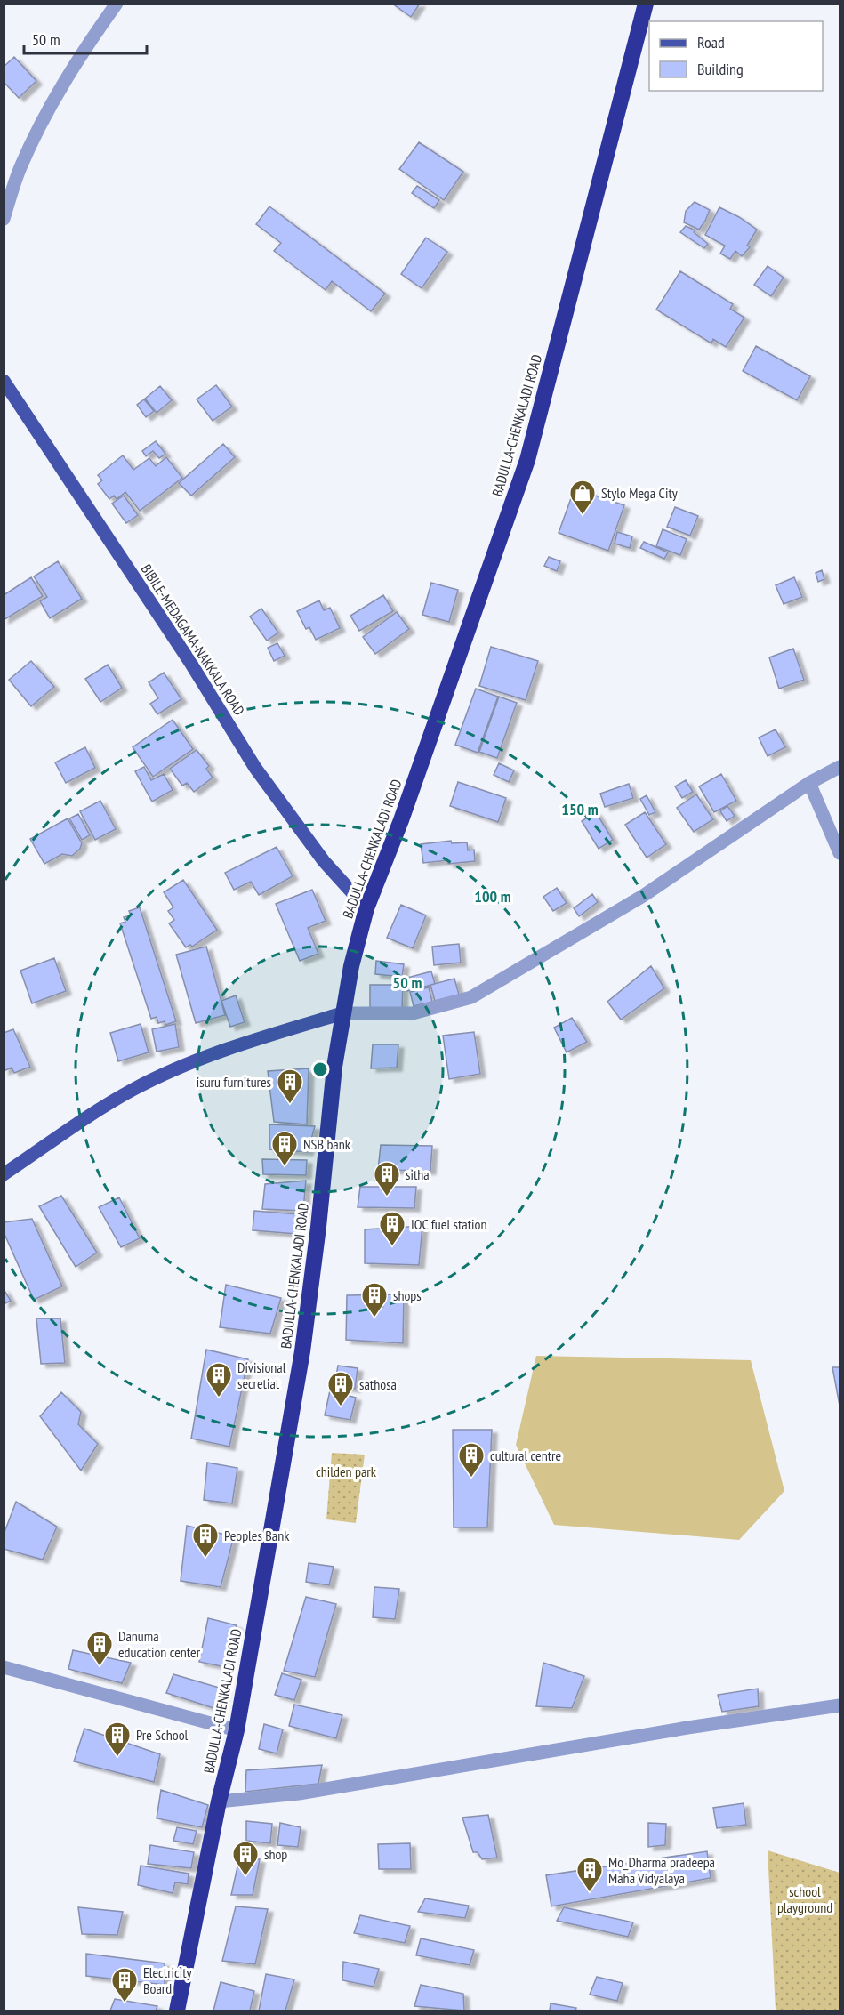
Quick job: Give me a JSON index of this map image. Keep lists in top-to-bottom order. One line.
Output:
{"streets":{"highway":["BADULLA-CHENKALADI ROAD"],"main road":["BIBILE-MEDAGAMA-NAKKALA ROAD"]},"crossings":[["BADULLA-CHENKALADI ROAD","BIBILE-MEDAGAMA-NAKKALA ROAD"]],"parks":["childen park","school playground"],"places":{"shop":["Stylo Mega City"],"building":["isuru furnitures","NSB bank","sitha","IOC fuel station","shops","Divisional secretiat","sathosa","cultural centre","Peoples Bank","Danuma education center","Pre School","shop","Mo_Dharma pradeepa Maha Vidyalaya","Electricity Board"]},"legend":["Road","Building"],"scale_bar":"50 m","rings":["150 m","100 m","50 m"]}
